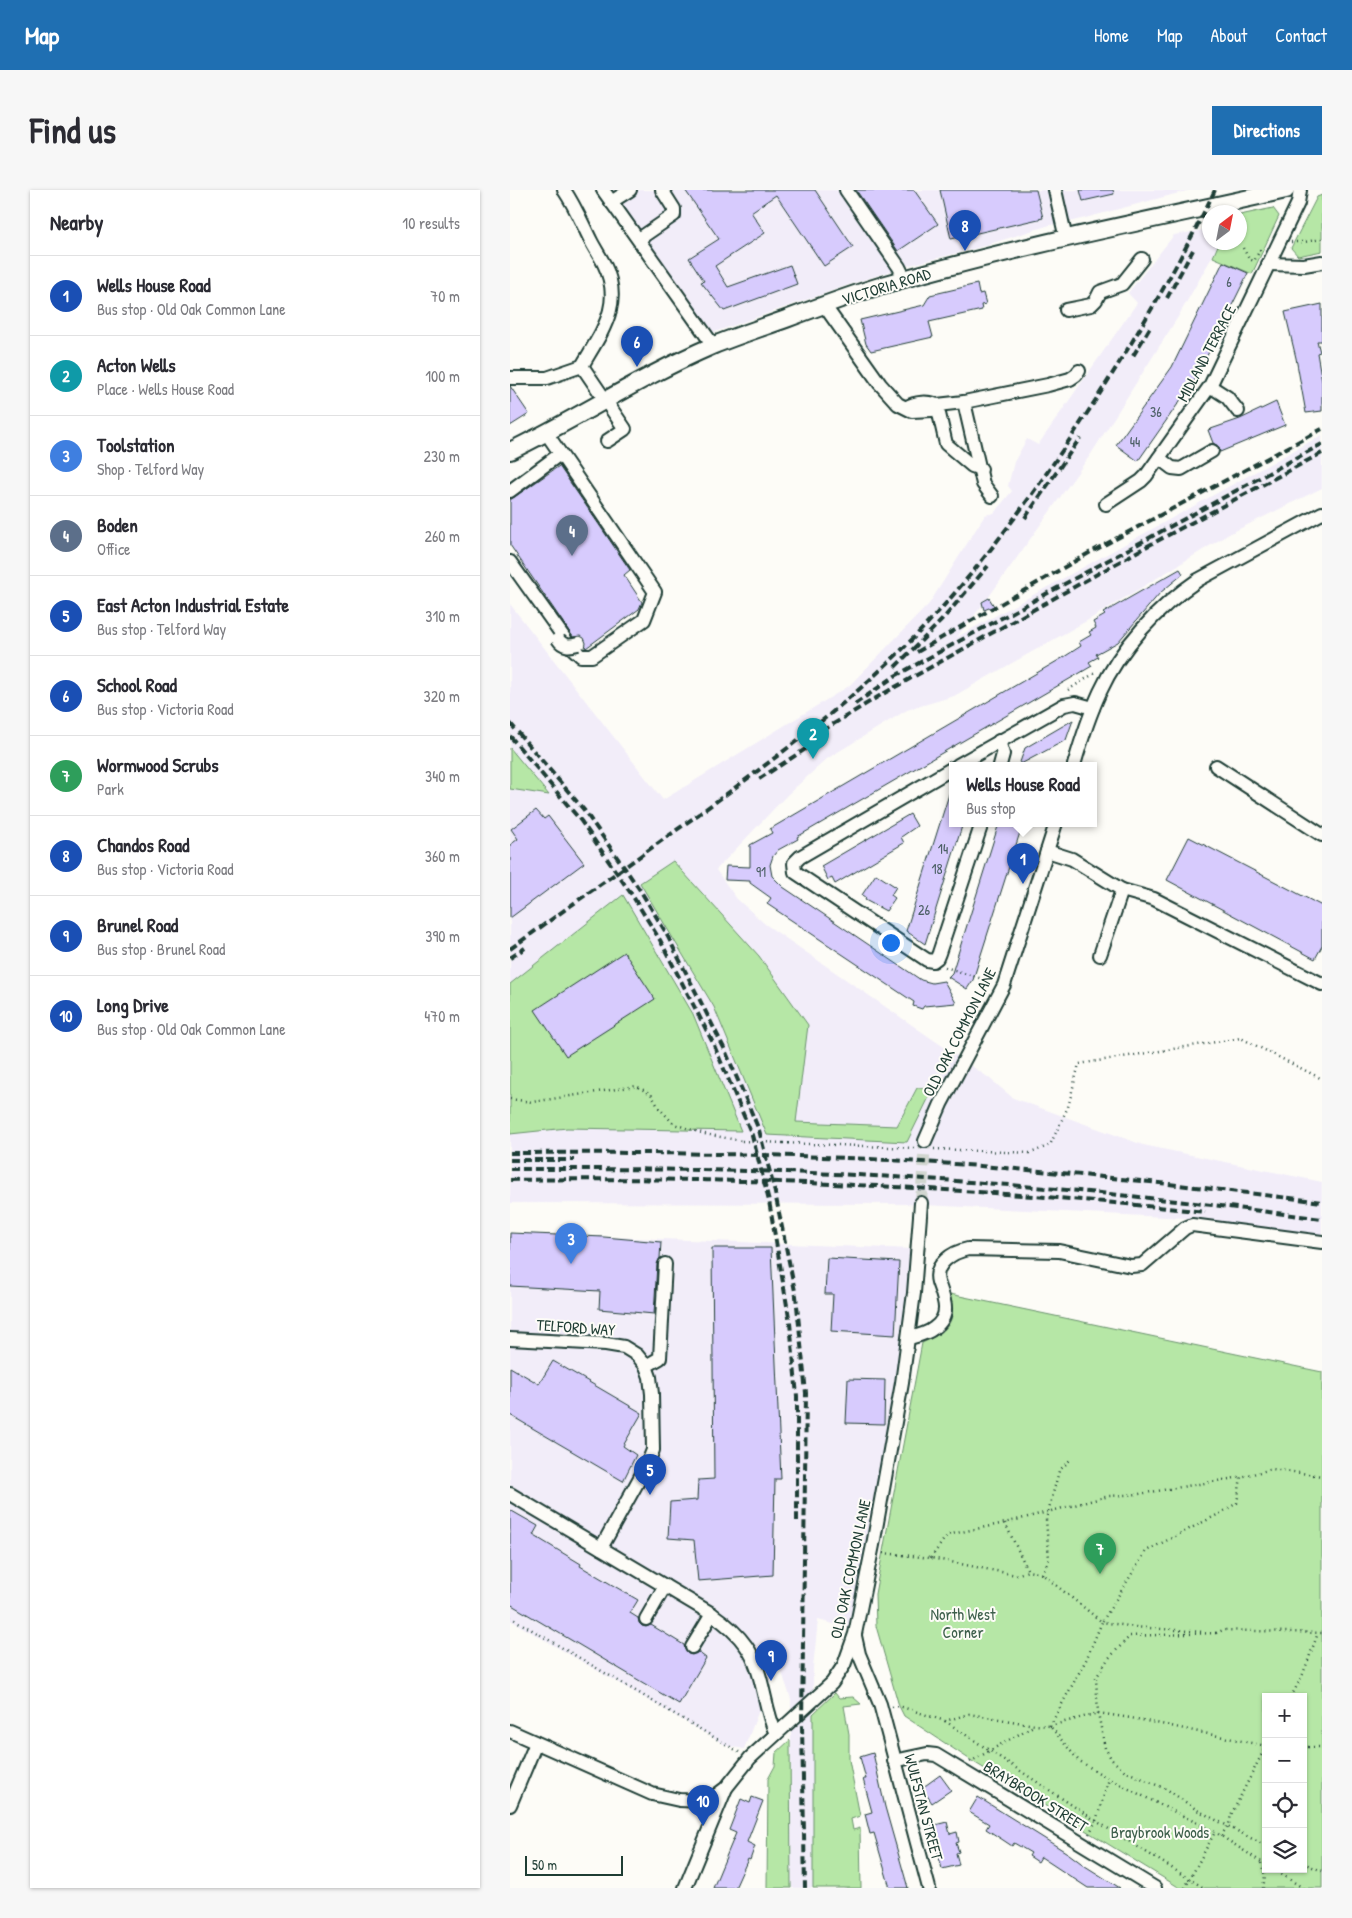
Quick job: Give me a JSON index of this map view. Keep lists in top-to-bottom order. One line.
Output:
{"streets":{"main road":["VICTORIA ROAD"],"street":["MIDLAND TERRACE","OLD OAK COMMON LANE","TELFORD WAY","BRAYBROOK STREET","WULFSTAN STREET"]},"crossings":[["OLD OAK COMMON LANE","WULFSTAN STREET"],["BRAYBROOK STREET","WULFSTAN STREET"]],"parks":["North West Corner","Braybrook Woods"],"house_numbers":["6","36","44","14","18","91","26"],"scale_bar":"50 m","north":"top right","page":{"header":"Map","nav":["Home","Map","About","Contact"],"buttons":"Directions","title":"Find us","heading":["Nearby","10 results"],"pins":["8","6","4","2","1","3","5","7","9","10"],"list":[{"mark":"1","name":"Wells House Road","note":"Bus stop · Old Oak Common Lane","value":"70 m"},{"mark":"2","name":"Acton Wells","note":"Place · Wells House Road","value":"100 m"},{"mark":"3","name":"Toolstation","note":"Shop · Telford Way","value":"230 m"},{"mark":"4","name":"Boden","note":"Office","value":"260 m"},{"mark":"5","name":"East Acton Industrial Estate","note":"Bus stop · Telford Way","value":"310 m"},{"mark":"6","name":"School Road","note":"Bus stop · Victoria Road","value":"320 m"},{"mark":"7","name":"Wormwood Scrubs","note":"Park","value":"340 m"},{"mark":"8","name":"Chandos Road","note":"Bus stop · Victoria Road","value":"360 m"},{"mark":"9","name":"Brunel Road","note":"Bus stop · Brunel Road","value":"390 m"},{"mark":"10","name":"Long Drive","note":"Bus stop · Old Oak Common Lane","value":"470 m"}],"popup":["Wells House Road","Bus stop"],"map_buttons":["+","−"],"scale":"50 m"}}
